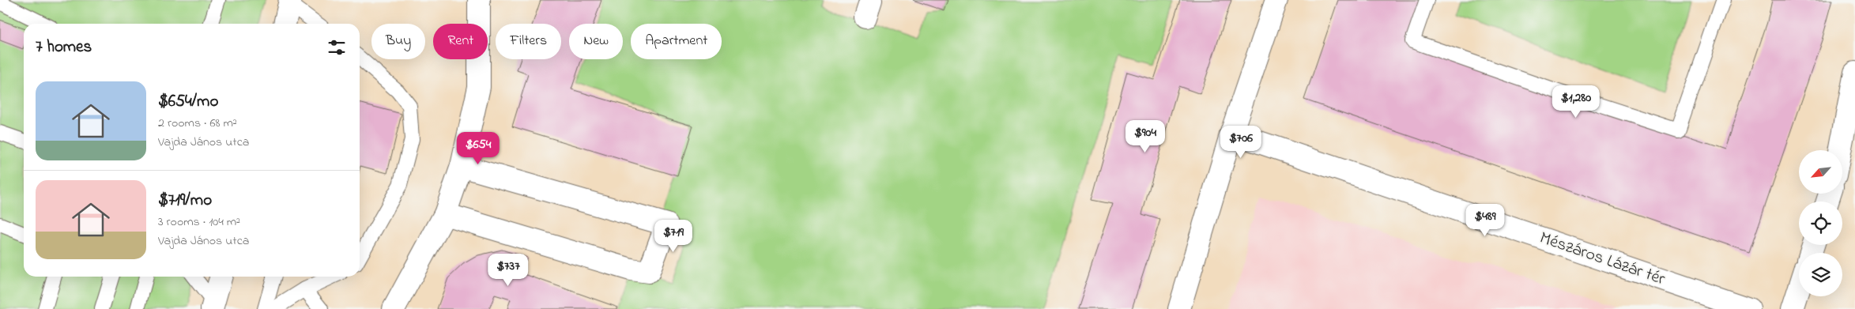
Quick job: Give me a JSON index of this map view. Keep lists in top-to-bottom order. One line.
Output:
{"streets":{"street":["Mészáros Lázár tér"]},"north":"bottom left","page":{"chip":["Buy","Rent","Filters","New","Apartment"],"heading":"7 homes","list":[{"name":"$654/mo","note":"2 rooms · 68 m² · Vajda János utca"},{"name":"$719/mo","note":"3 rooms · 104 m² · Vajda János utca"}],"price":["$1,280","$904","$706","$654","$489","$719","$737"]}}
